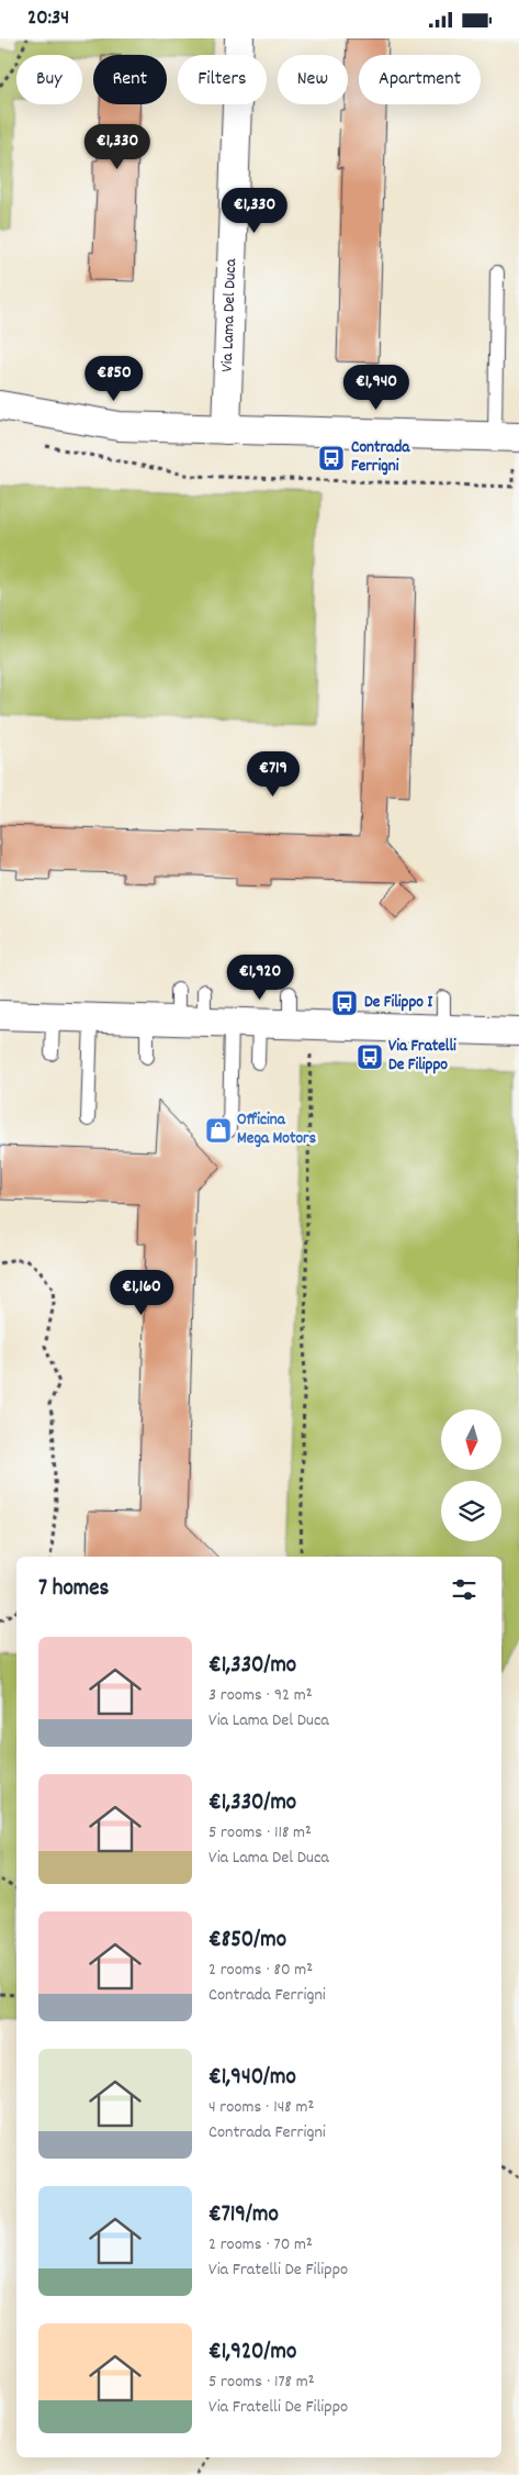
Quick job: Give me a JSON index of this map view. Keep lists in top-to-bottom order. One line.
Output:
{"streets":{"street":["Via Lama Del Duca"]},"places":{"bus stop":["Contrada Ferrigni","De Filippo I","Via Fratelli De Filippo"],"shop":["Officina Mega Motors"]},"north":"bottom","page":{"status":"20:34","chip":["Buy","Rent","Filters","New","Apartment"],"price":["€1,330","€1,330","€850","€1,940","€719","€1,920","€1,160"],"heading":"7 homes","list":[{"name":"€1,330/mo","note":"3 rooms · 92 m² · Via Lama Del Duca"},{"name":"€1,330/mo","note":"5 rooms · 118 m² · Via Lama Del Duca"},{"name":"€850/mo","note":"2 rooms · 80 m² · Contrada Ferrigni"},{"name":"€1,940/mo","note":"4 rooms · 148 m² · Contrada Ferrigni"},{"name":"€719/mo","note":"2 rooms · 70 m² · Via Fratelli De Filippo"},{"name":"€1,920/mo","note":"5 rooms · 178 m² · Via Fratelli De Filippo"}]}}
